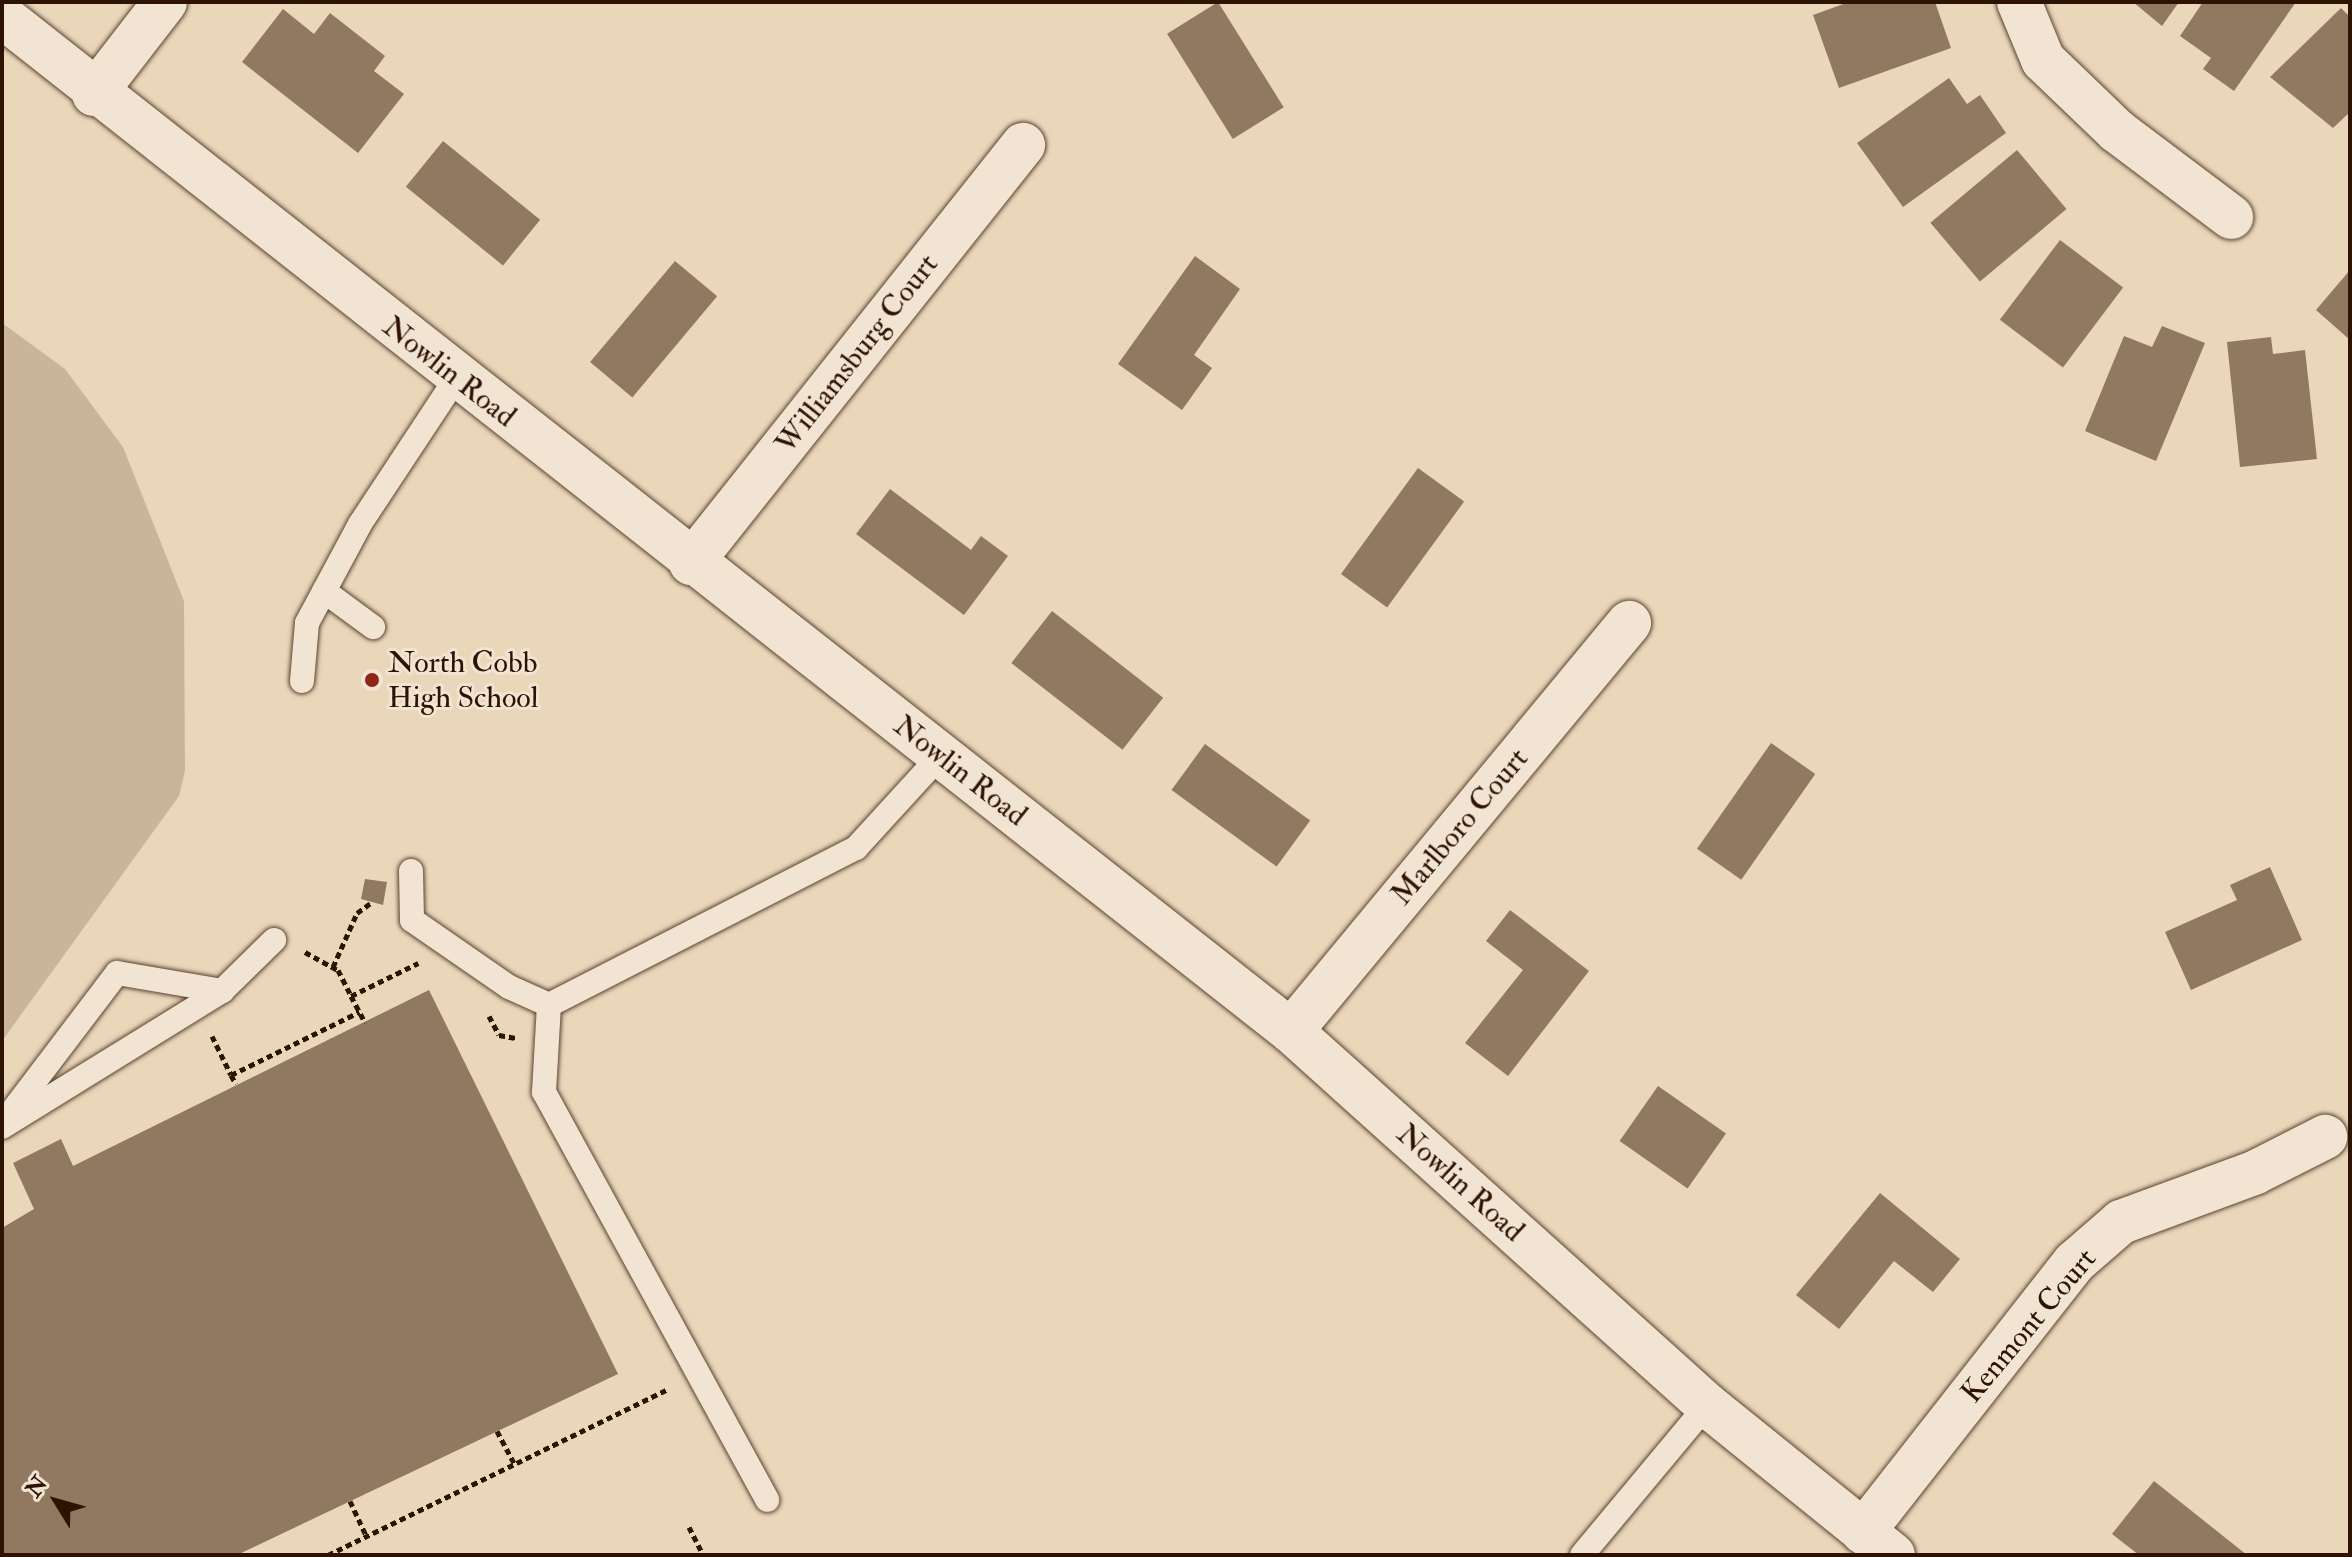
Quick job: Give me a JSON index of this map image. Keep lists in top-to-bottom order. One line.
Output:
{"streets":{"street":["Williamsburg Court","Nowlin Road","Marlboro Court","Kenmont Court"]},"crossings":[["Williamsburg Court","Nowlin Road"],["Nowlin Road","Marlboro Court"],["Nowlin Road","Kenmont Court"]],"places":["North Cobb High School"],"north":"top left"}
